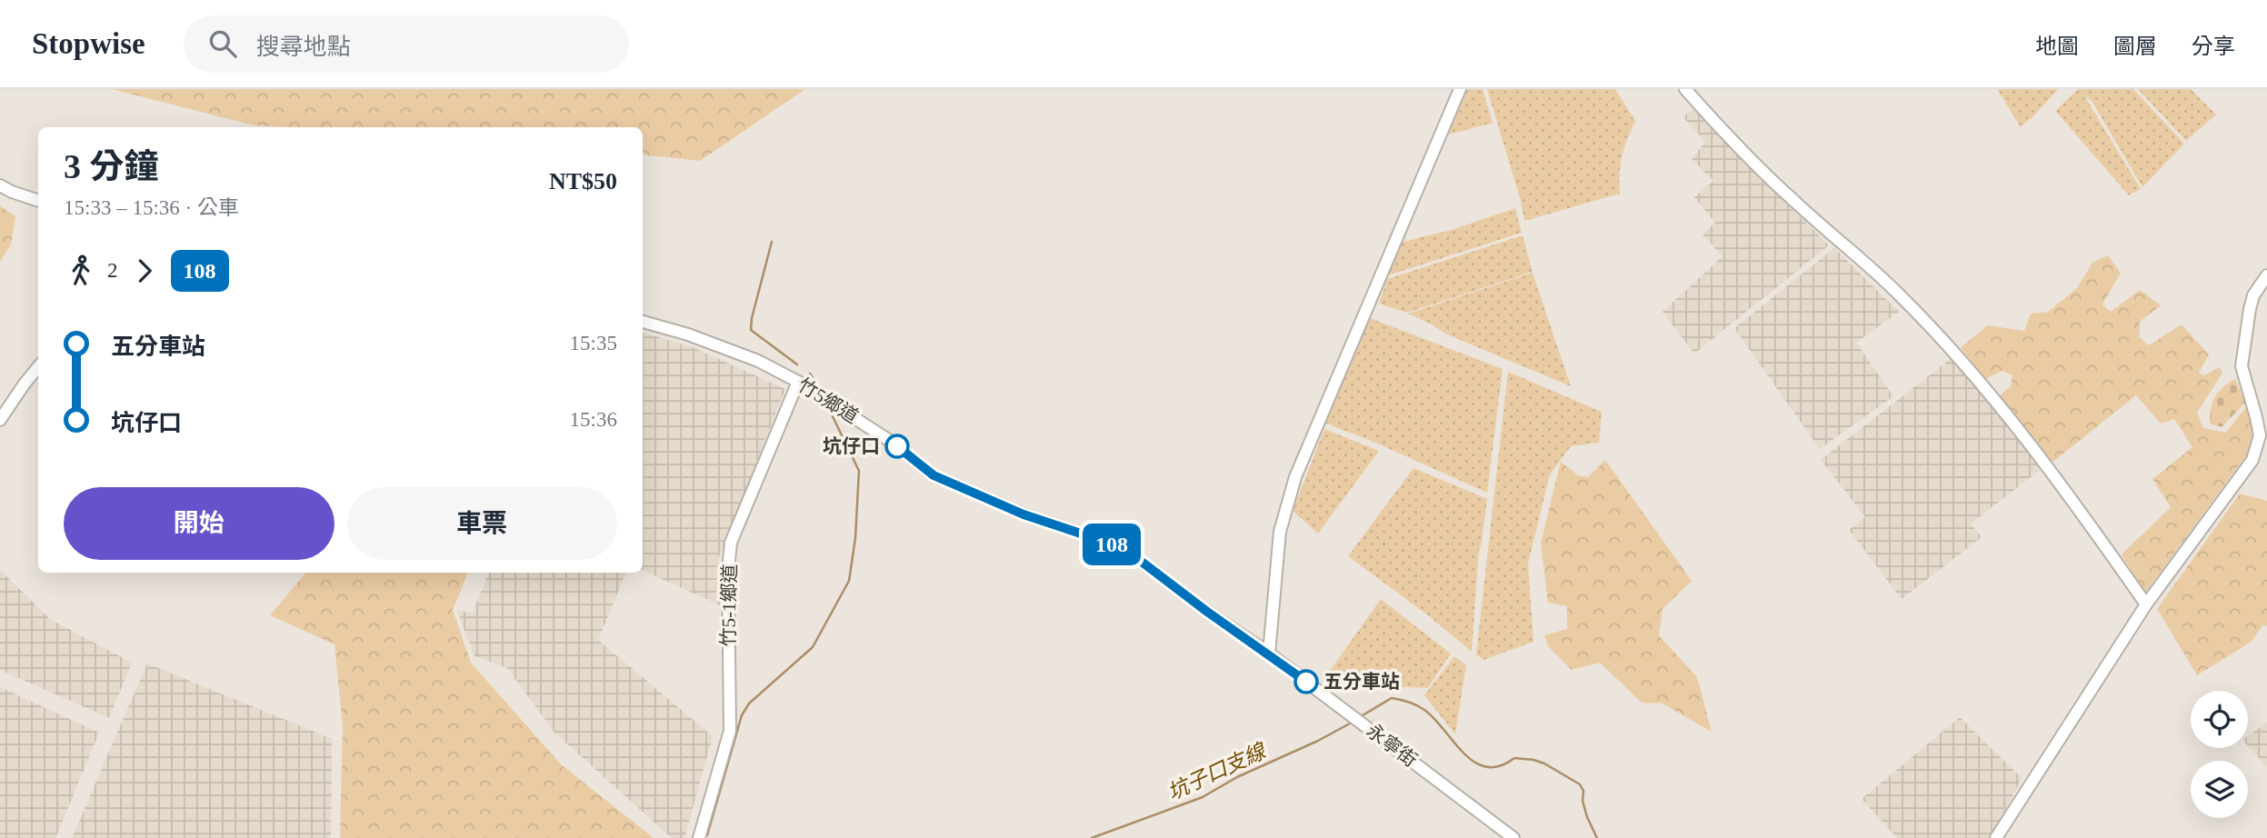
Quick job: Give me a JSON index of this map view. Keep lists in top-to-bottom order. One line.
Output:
{"streets":{"street":["竹5鄉道","竹5-1鄉道","永寧街"]},"crossings":[["竹5鄉道","竹5-1鄉道"],["竹5鄉道","永寧街"]],"water":["坑子口支線"],"places":["坑仔口","五分車站"],"lines":["bus line 108"],"page":{"header":"Stopwise","search":"搜尋地點","nav":["地圖","圖層","分享"],"on_map":"108","heading":["3 分鐘","15:33 – 15:36 · 公車","NT$50"],"legs":["2","108"],"list":[{"name":"五分車站","value":"15:35"},{"name":"坑仔口","value":"15:36"}],"buttons":["開始","車票"]}}
